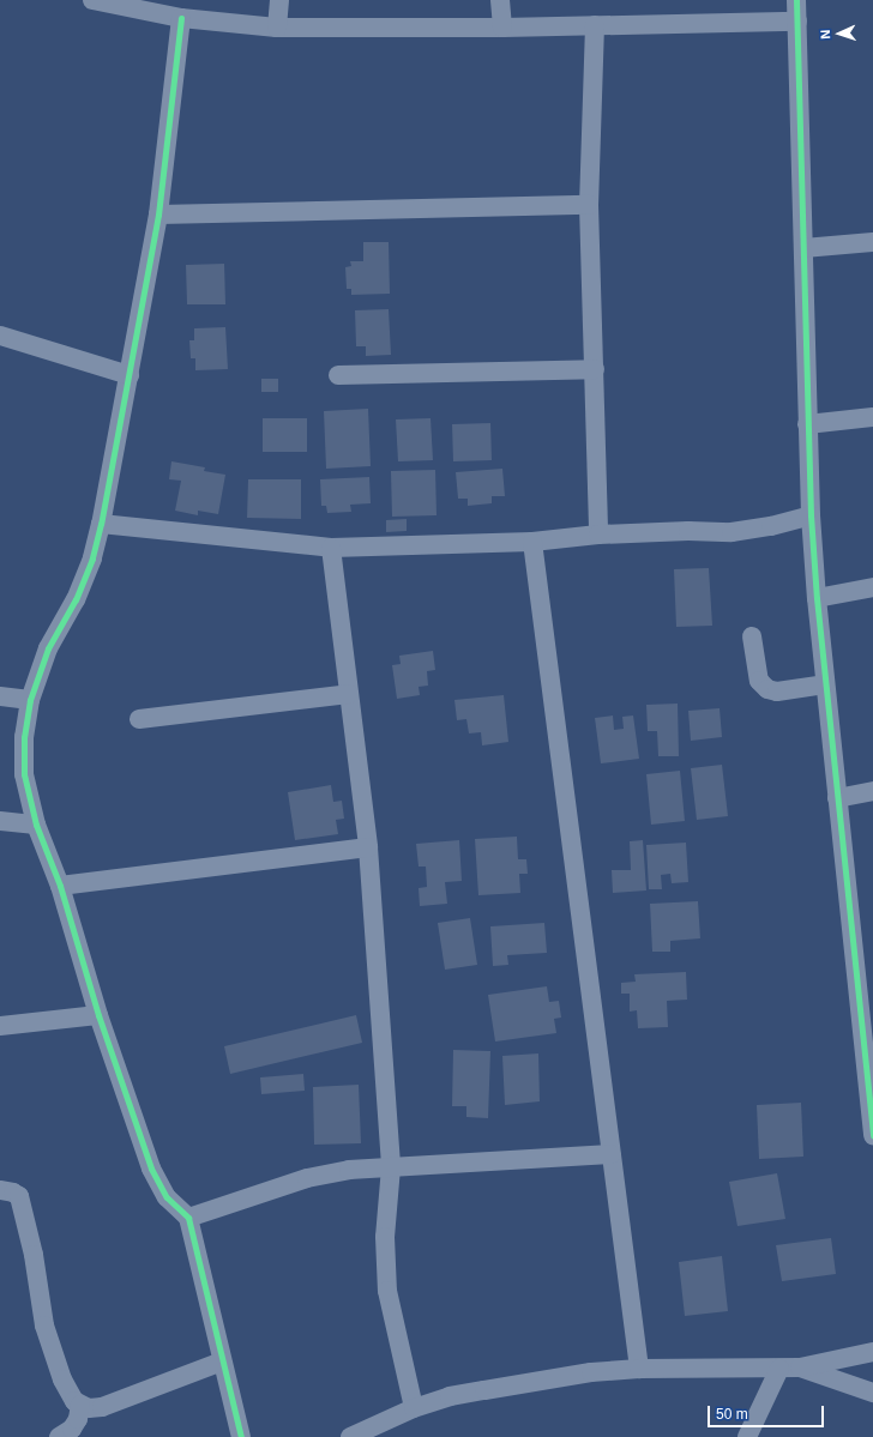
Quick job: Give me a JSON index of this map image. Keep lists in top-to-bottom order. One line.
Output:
{"scale_bar":"50 m","north":"left"}
